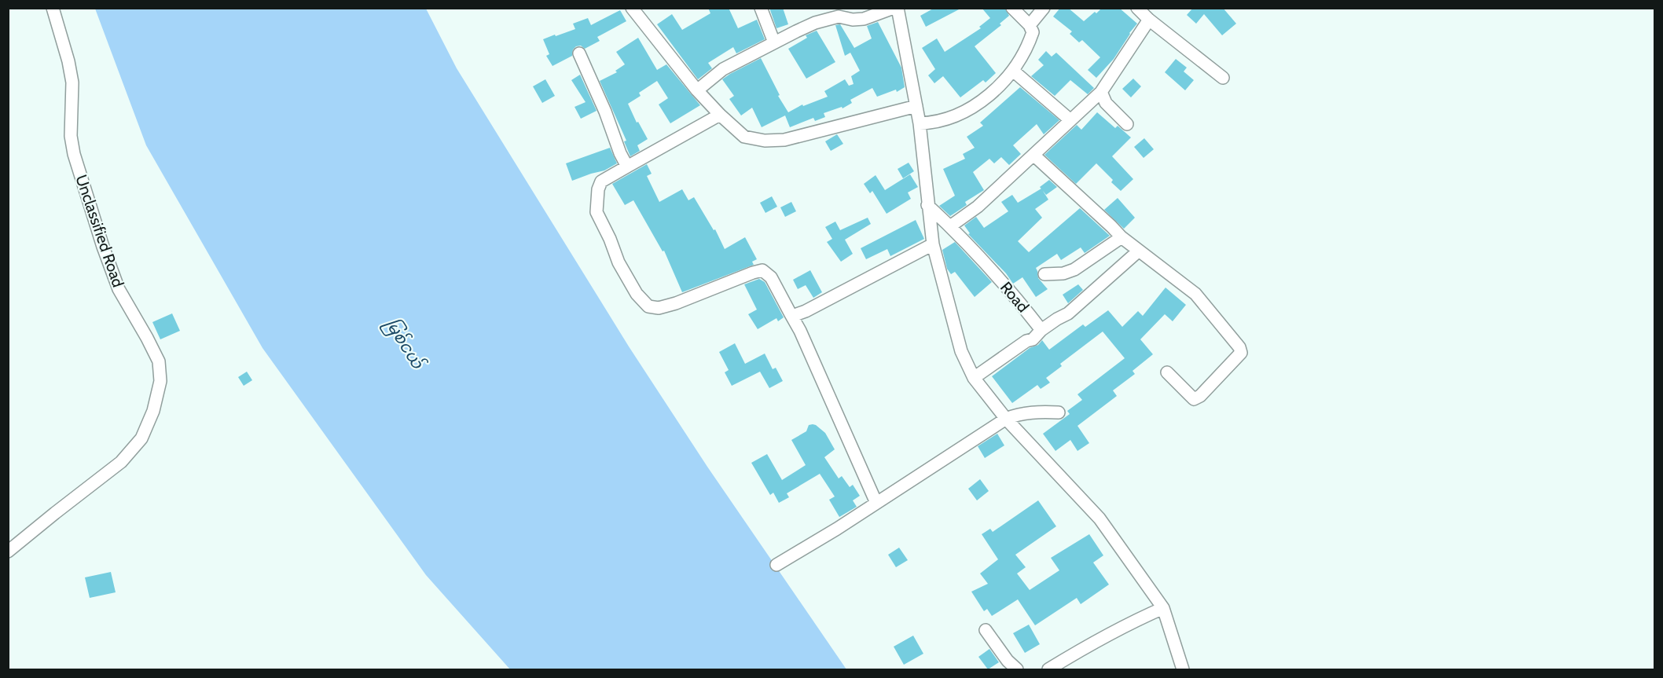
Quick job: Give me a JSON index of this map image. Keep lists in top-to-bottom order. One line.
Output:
{"streets":{"street":["Unclassified Road","Road"]},"water":["မြစ်ငယ်"]}
